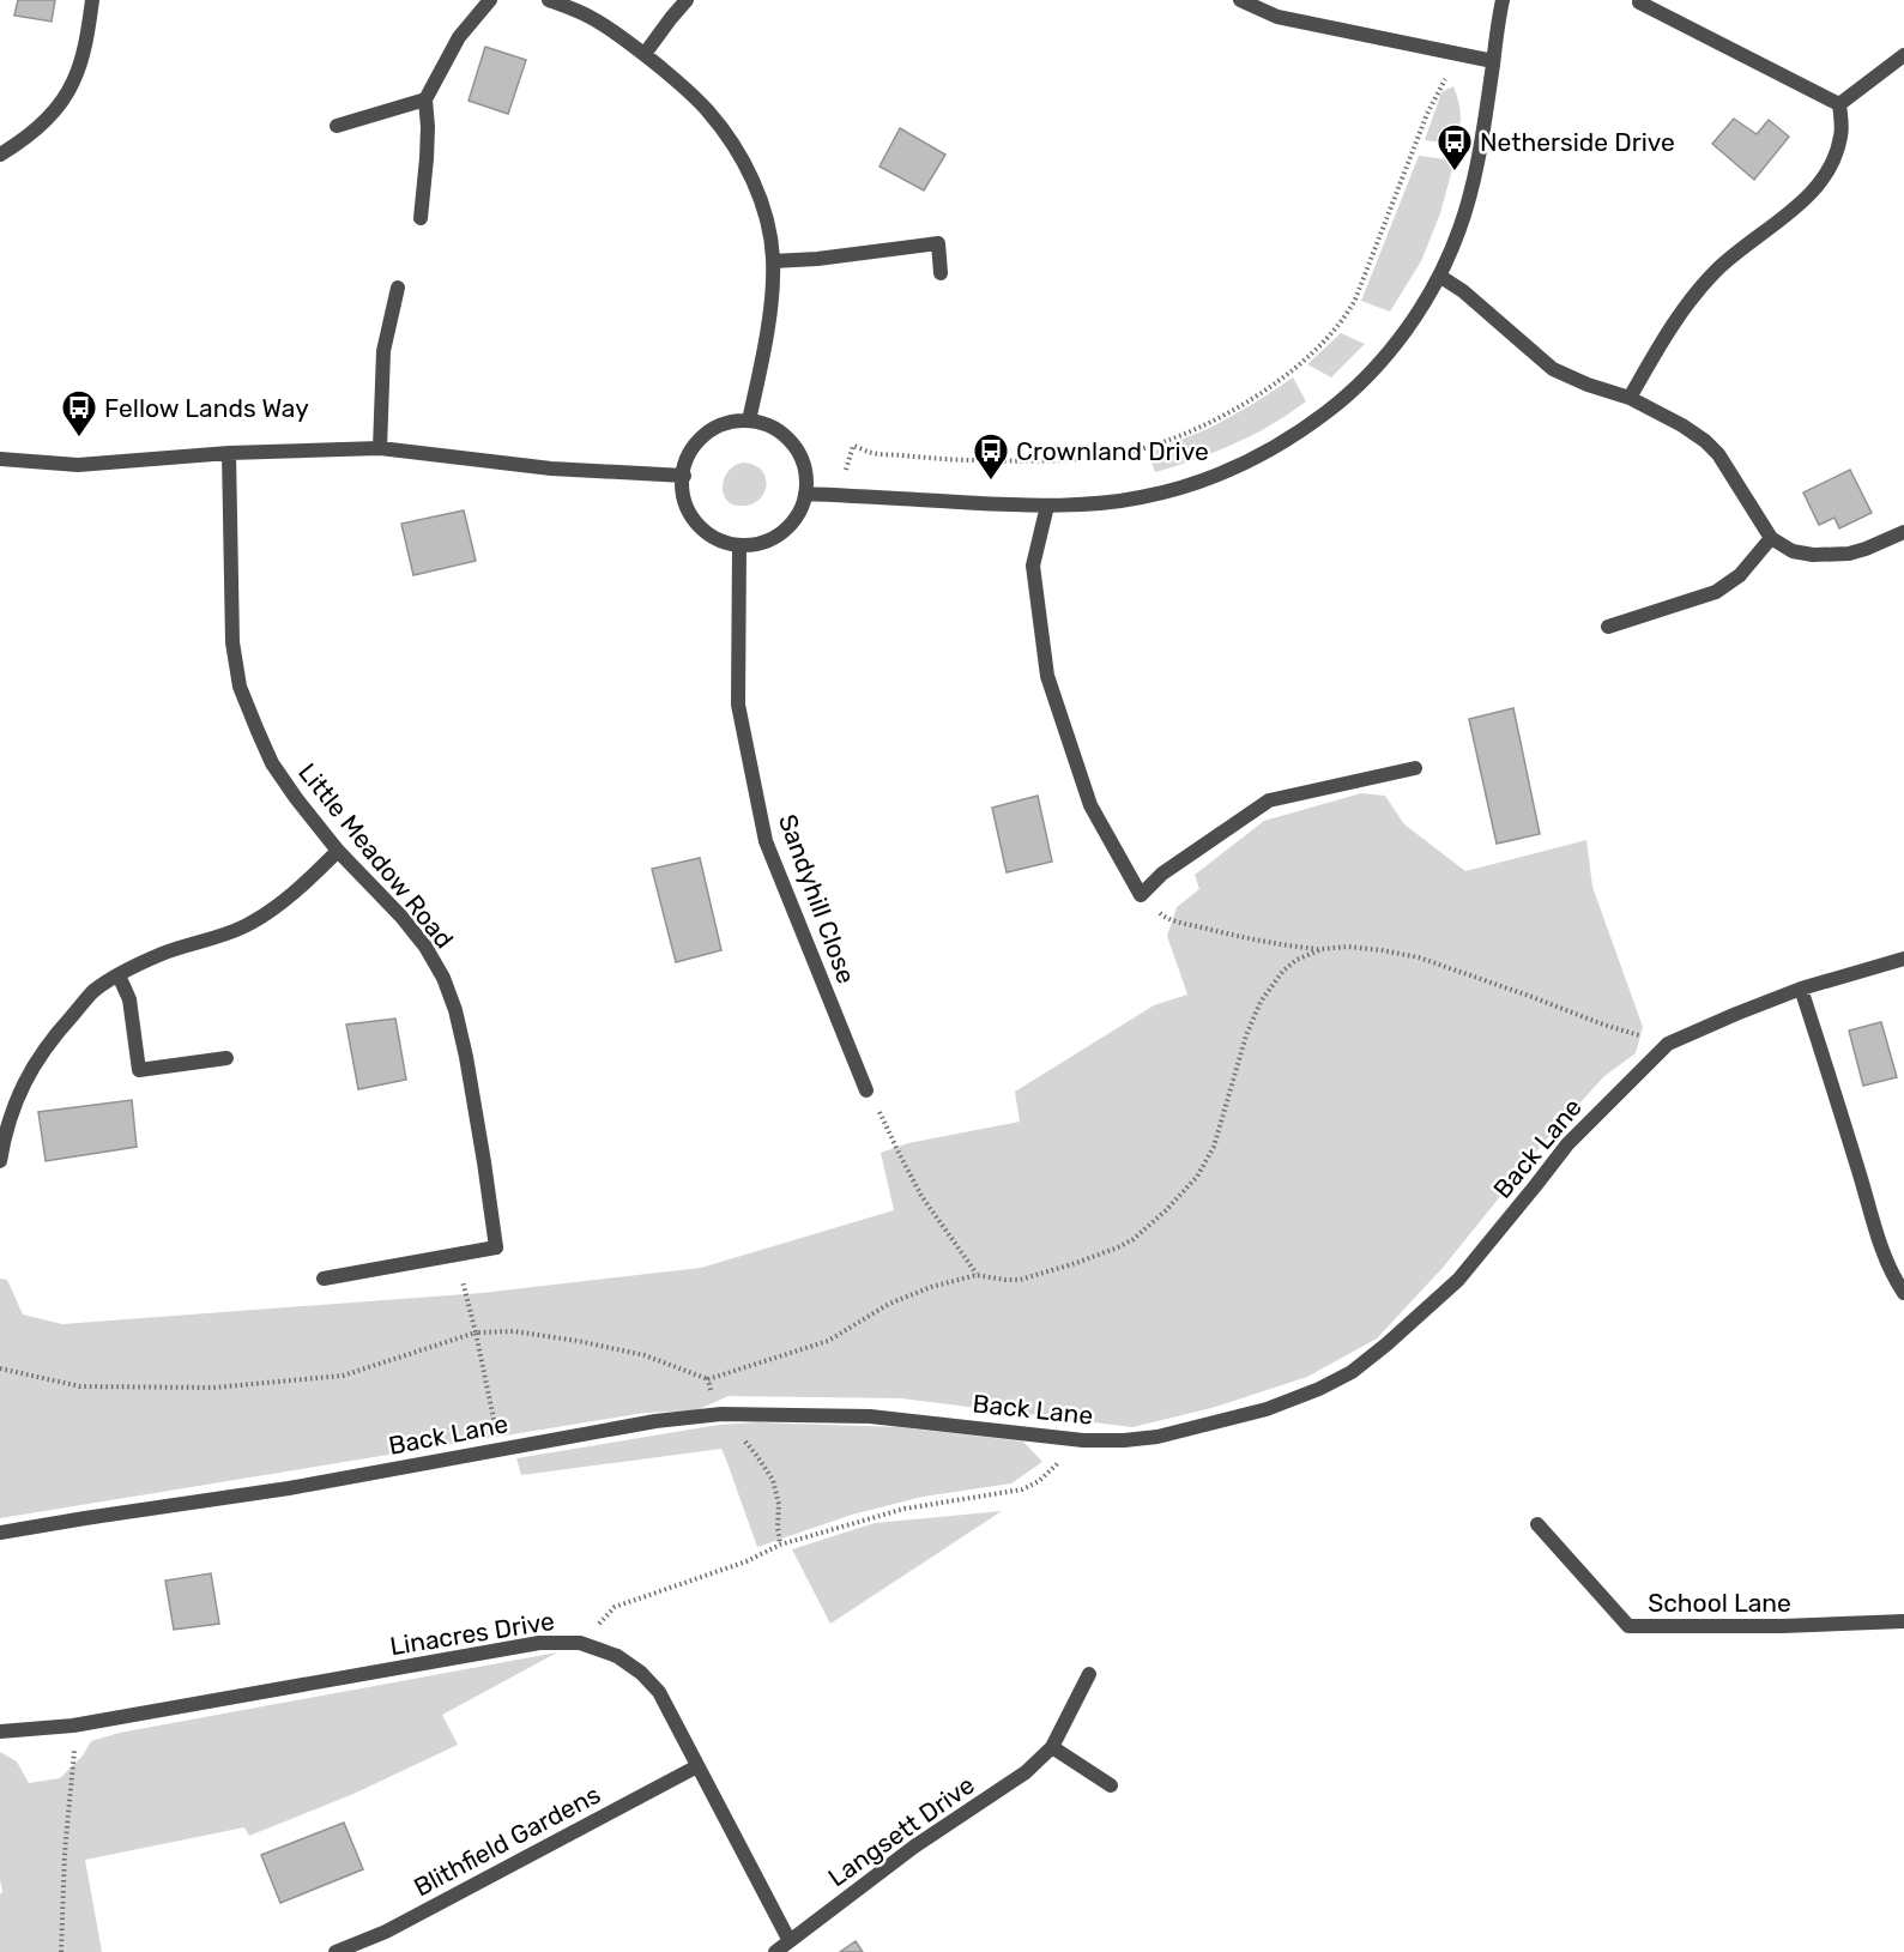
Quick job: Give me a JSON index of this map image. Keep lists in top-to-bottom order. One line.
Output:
{"streets":{"street":["Little Meadow Road","Sandyhill Close","Back Lane","School Lane","Linacres Drive","Langsett Drive","Blithfield Gardens"]},"crossings":[["Linacres Drive","Langsett Drive"],["Linacres Drive","Blithfield Gardens"]],"places":{"bus stop":["Netherside Drive","Fellow Lands Way","Crownland Drive"]}}
